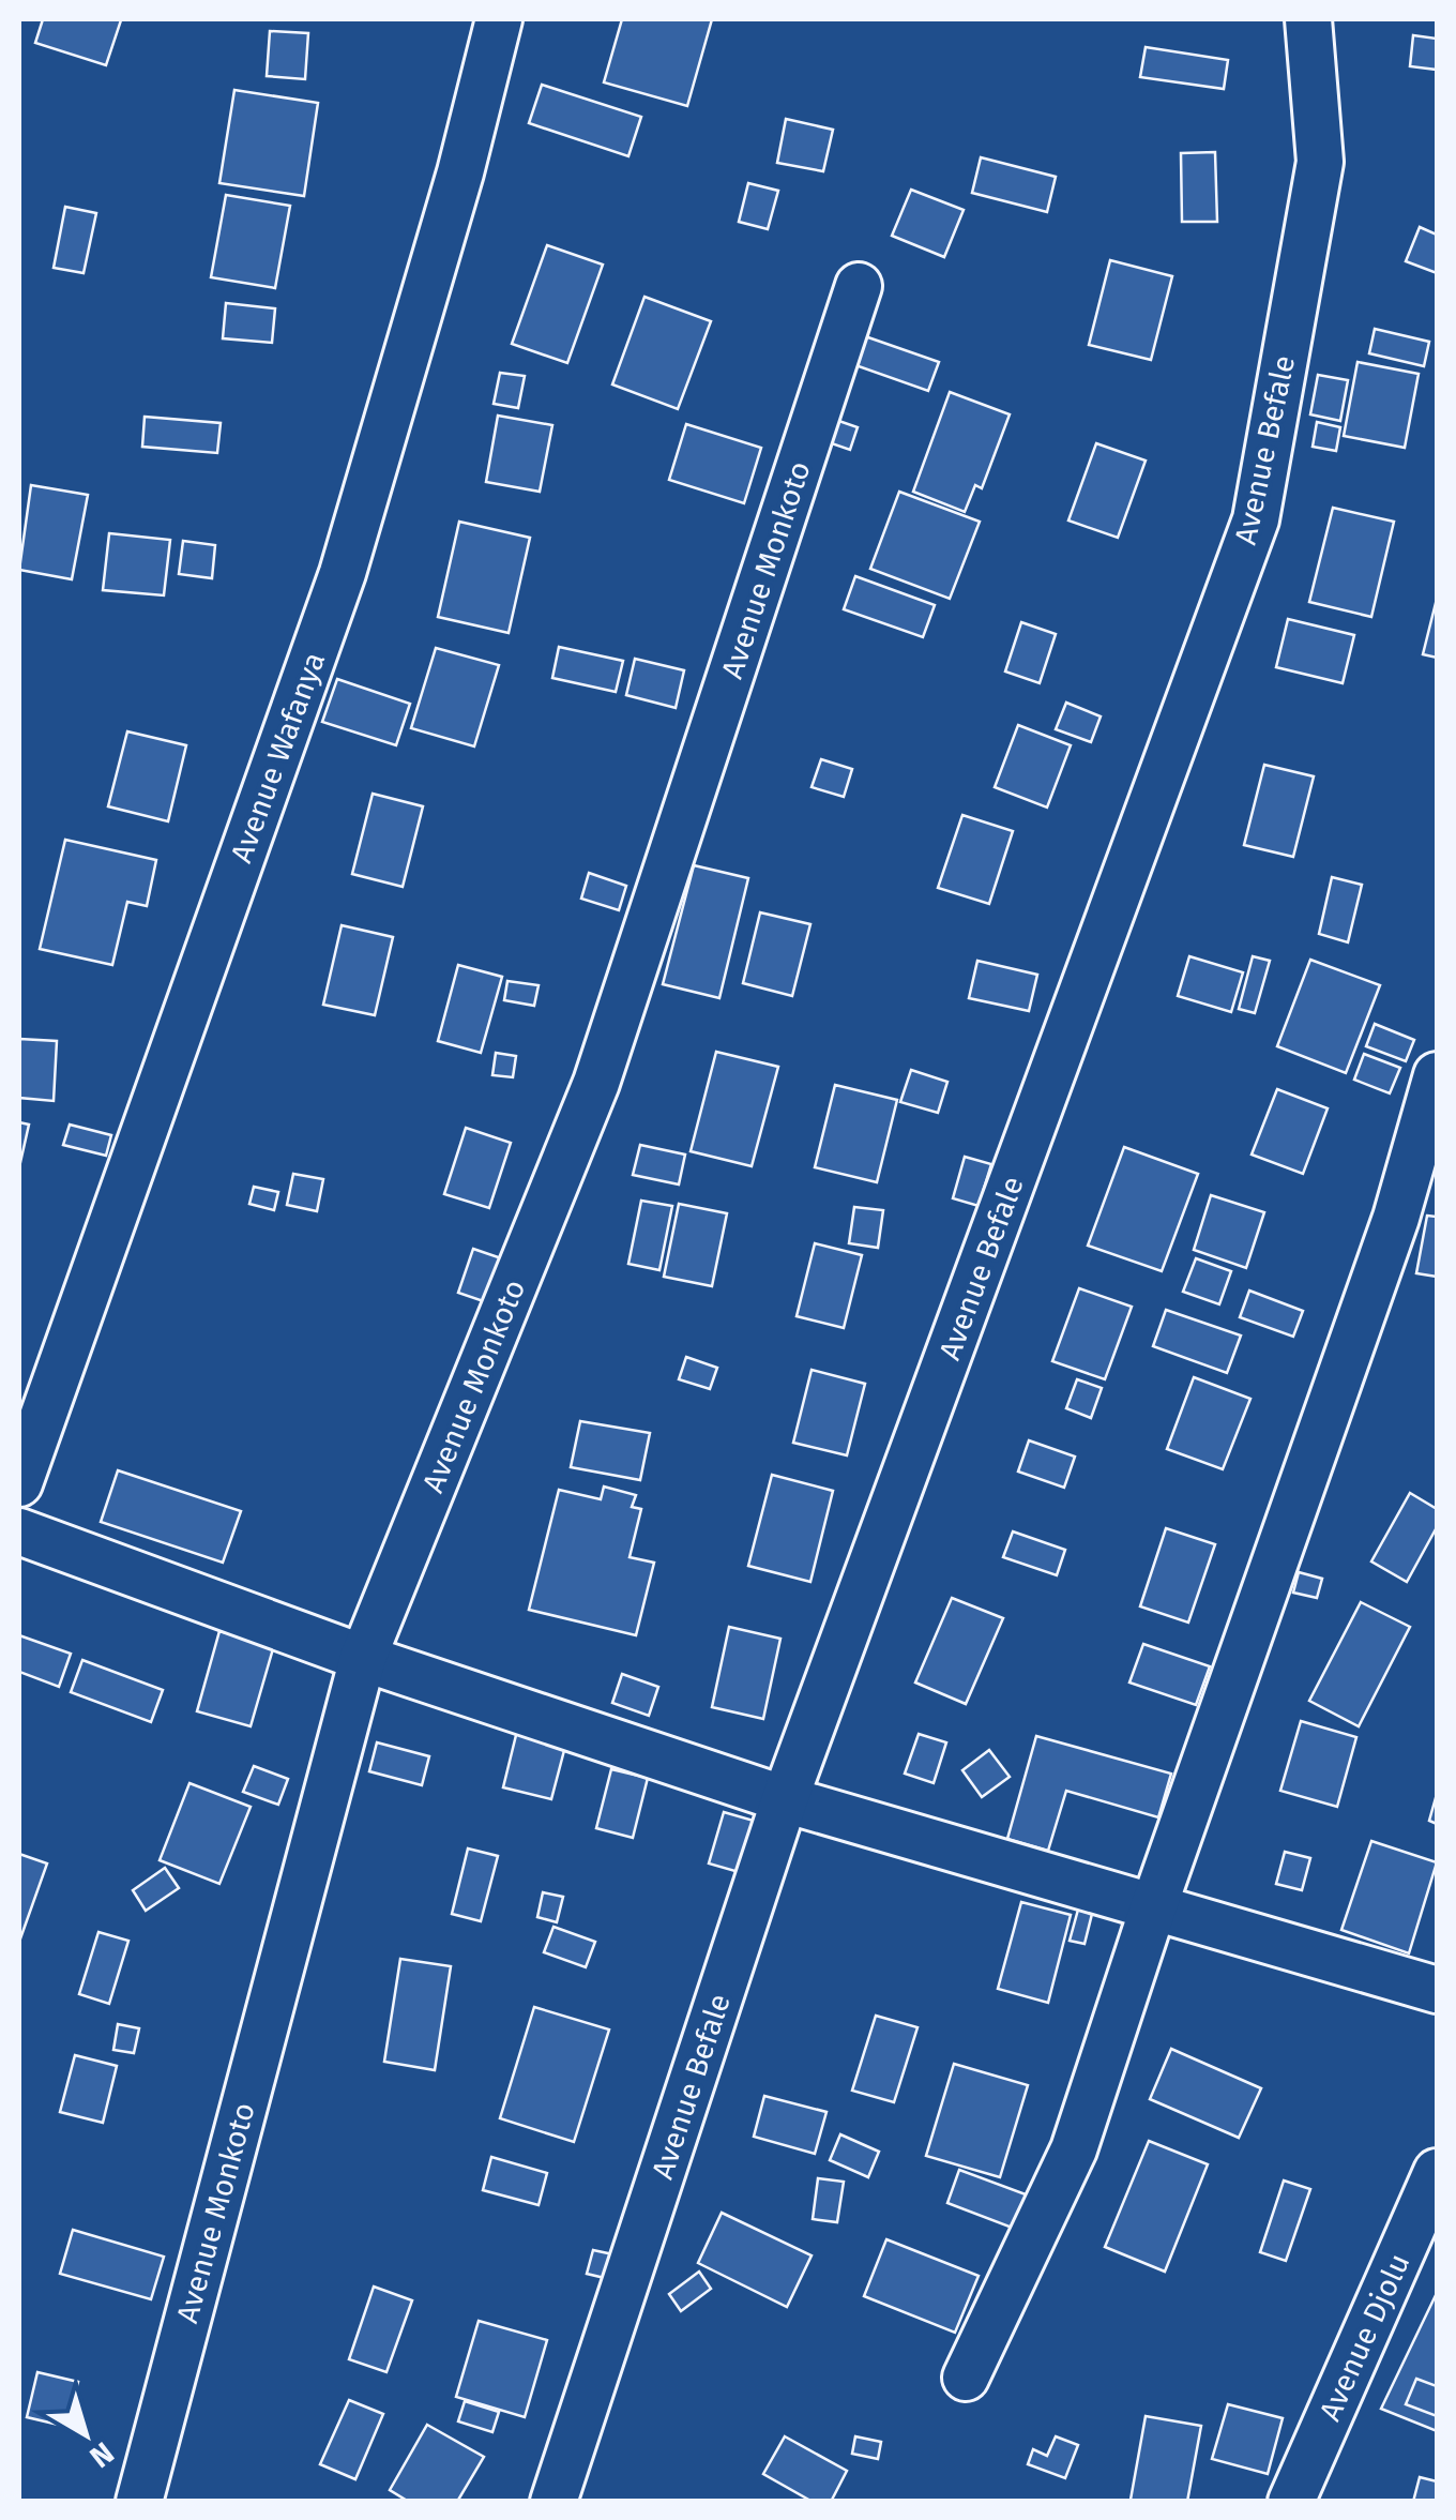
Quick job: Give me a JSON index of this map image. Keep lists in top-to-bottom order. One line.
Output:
{"streets":{"street":["Avenue Befale","Avenue Monkoto","Avenue Wafanya","Avenue Djolu"]},"north":"bottom right"}
